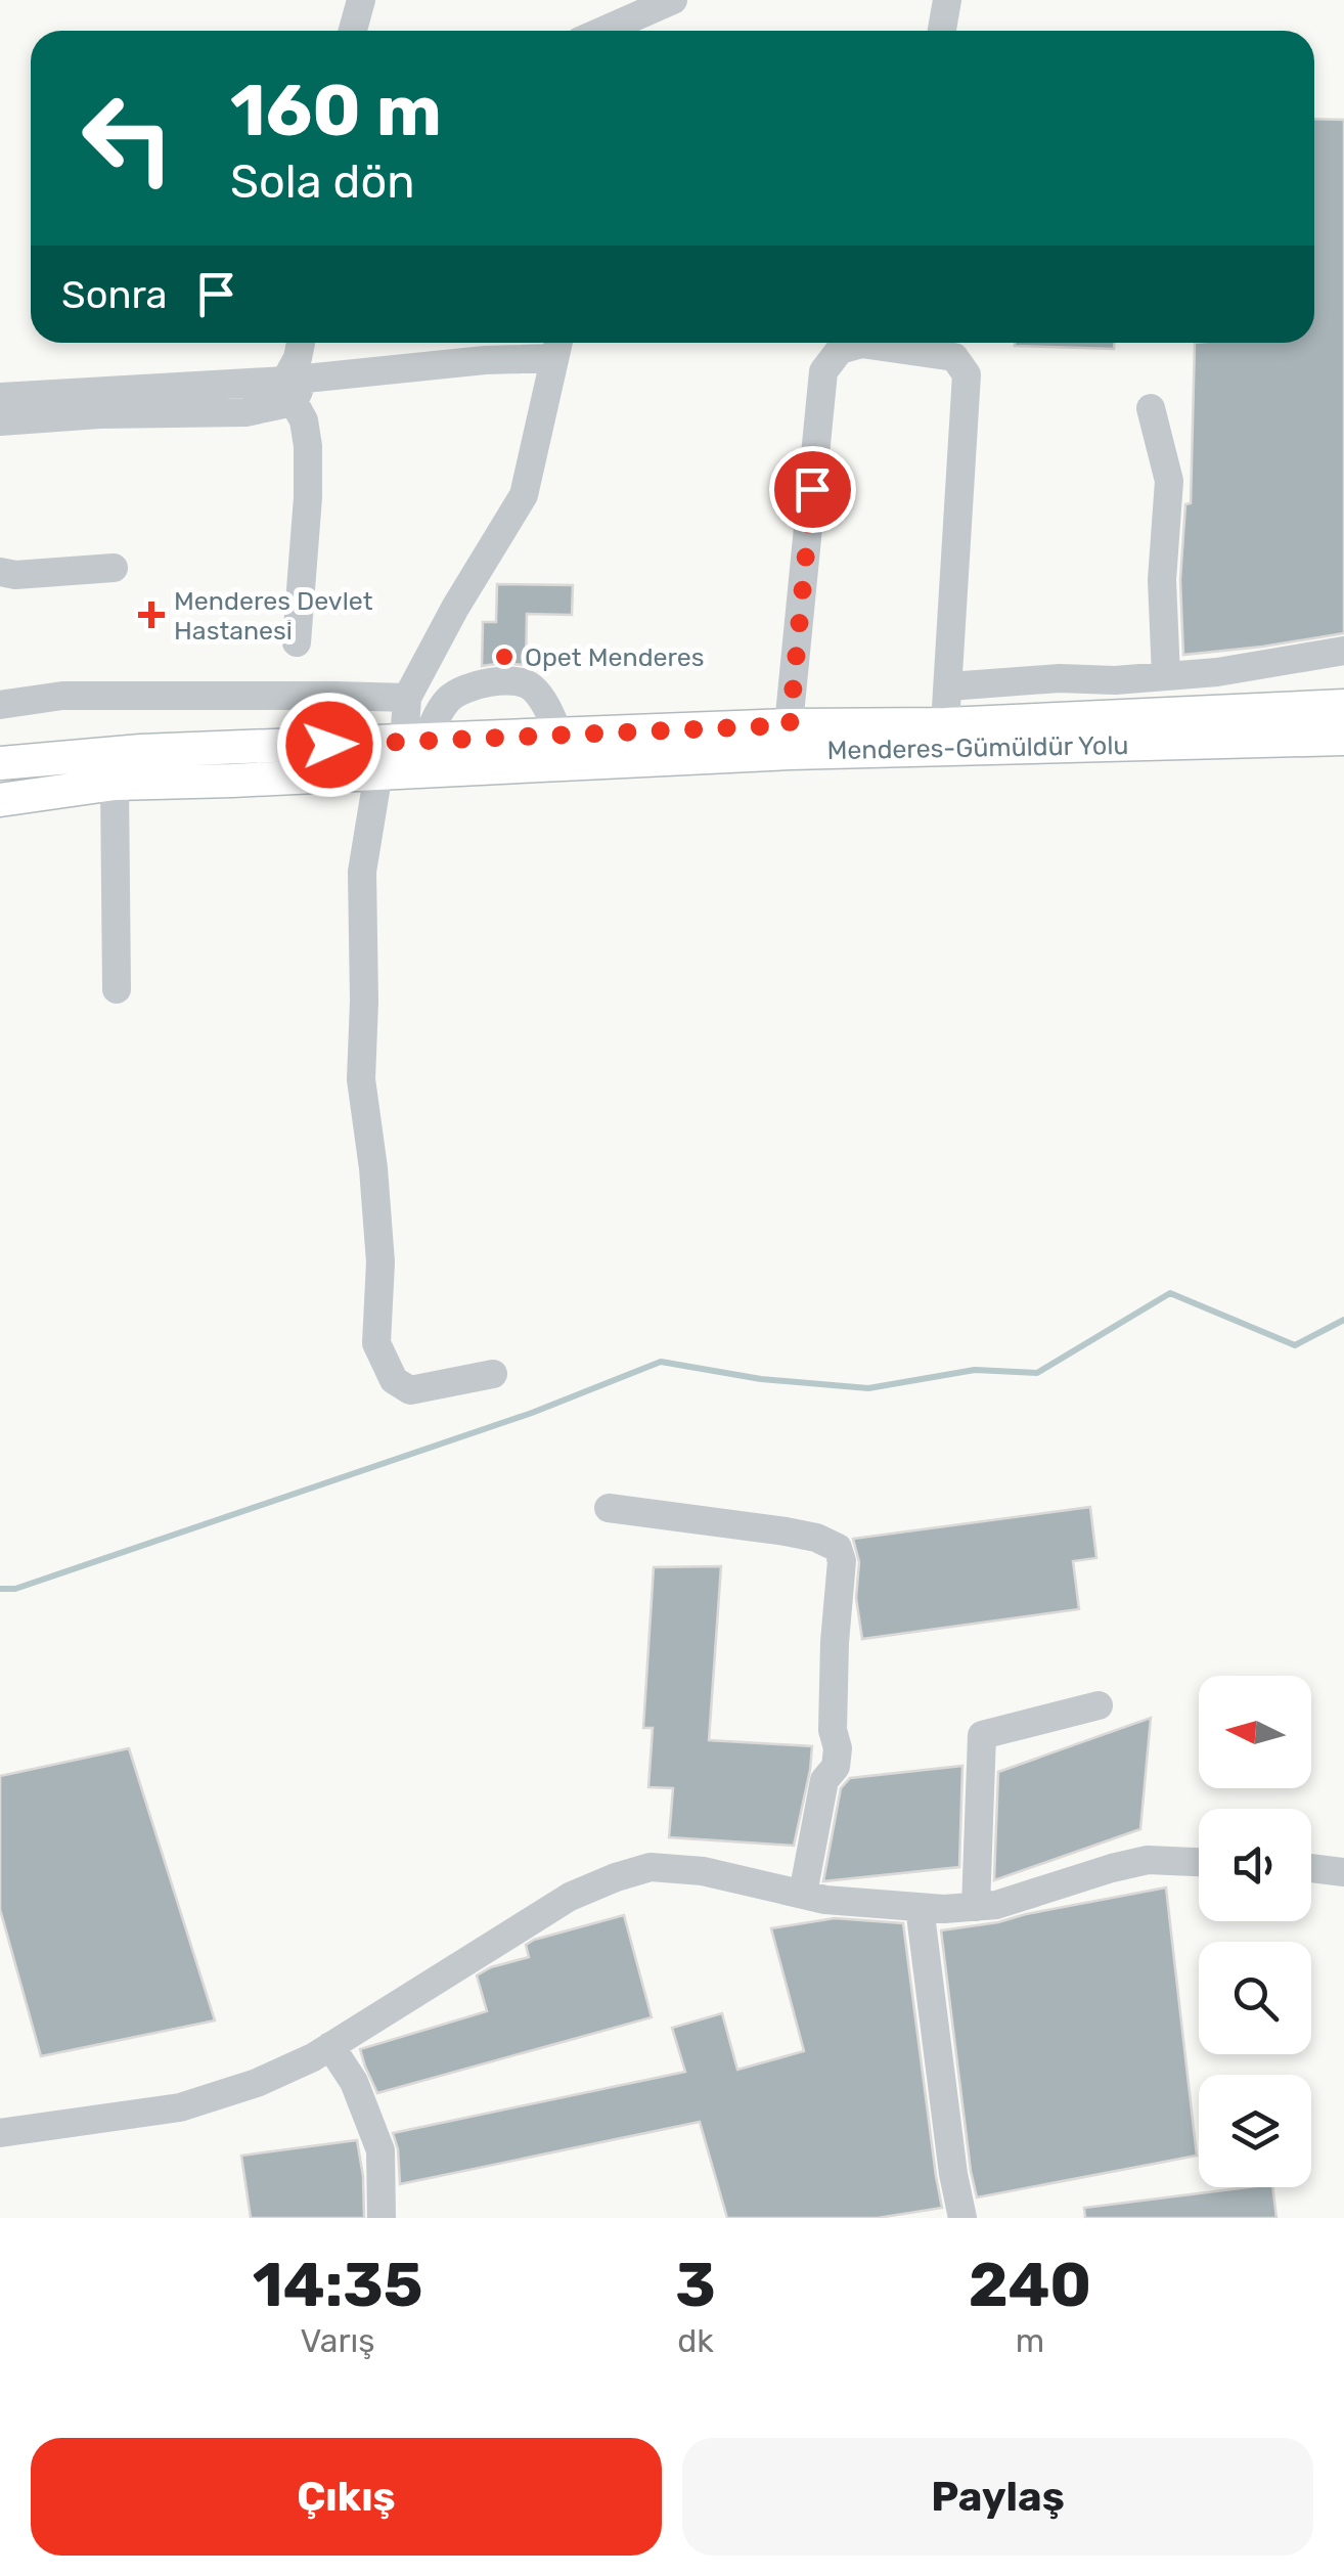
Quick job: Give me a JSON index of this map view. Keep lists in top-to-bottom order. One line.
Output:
{"streets":{"main road":["Menderes-Gümüldür Yolu"]},"places":{"health":["Menderes Devlet Hastanesi"],"other":["Opet Menderes"]},"north":"left","page":{"turn":["160 m","Sola dön"],"then":"Sonra","eta":["14:35","Varış","3","dk","240","m"],"buttons":["Çıkış","Paylaş"]}}
